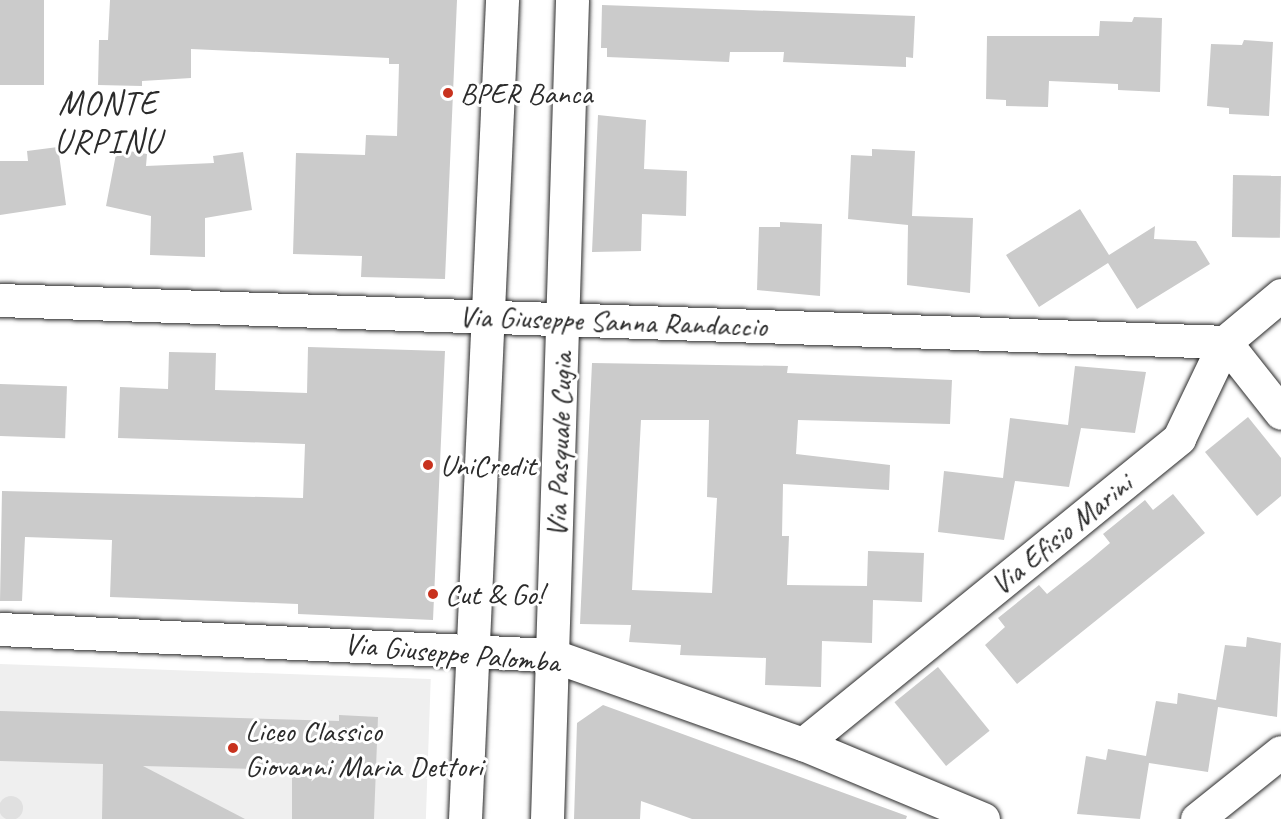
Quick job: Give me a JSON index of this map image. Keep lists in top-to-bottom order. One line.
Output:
{"streets":{"street":["Via Giuseppe Sanna Randaccio","Via Pasquale Cugia","Via Efisio Marini","Via Giuseppe Palomba"]},"crossings":[["Via Giuseppe Sanna Randaccio","Via Pasquale Cugia"],["Via Giuseppe Sanna Randaccio","Via Efisio Marini"],["Via Pasquale Cugia","Via Giuseppe Palomba"],["Via Efisio Marini","Via Giuseppe Palomba"]],"districts":["MONTE URPINU"],"places":["BPER Banca","UniCredit","Cut & Go!","Liceo Classico Giovanni Maria Dettori"]}
